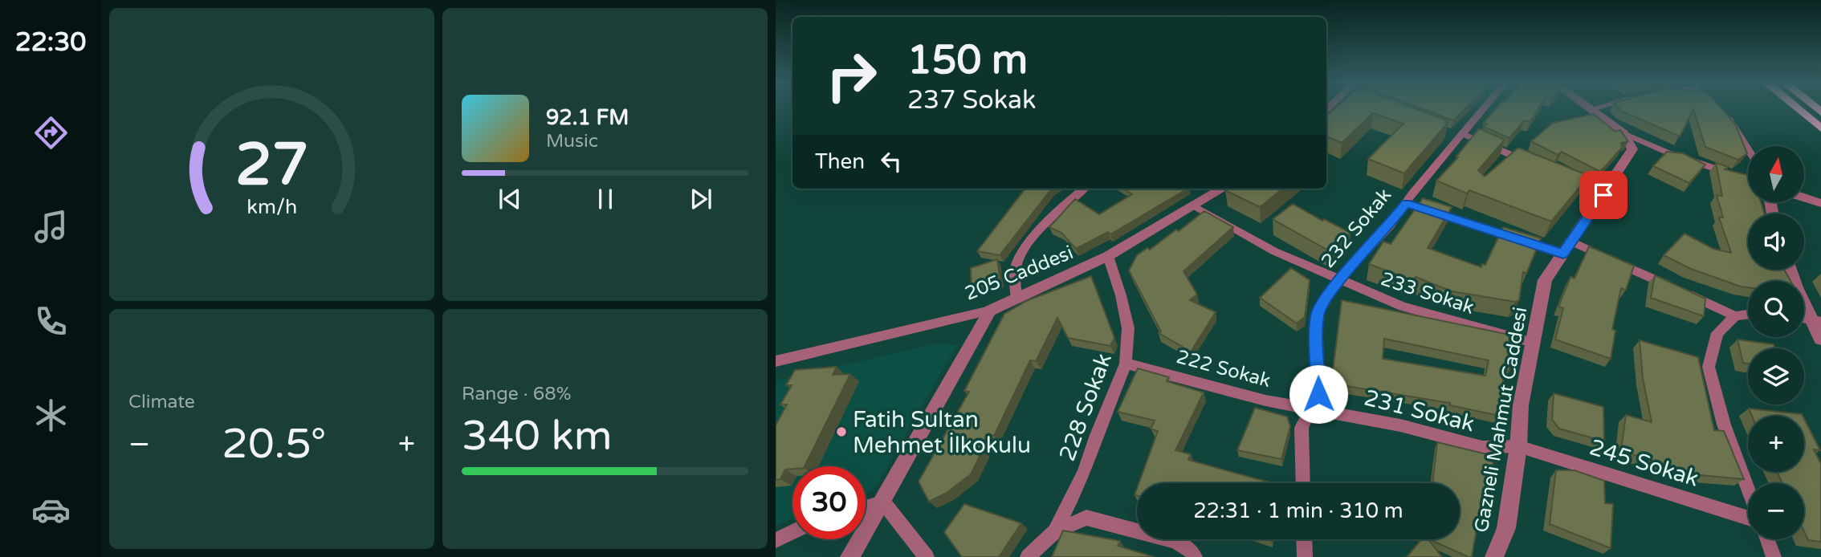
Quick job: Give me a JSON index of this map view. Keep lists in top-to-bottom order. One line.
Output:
{"streets":{"street":["232 Sokak","205 Caddesi","233 Sokak","222 Sokak","228 Sokak","231 Sokak","Gazneli Mahmut Caddesi","245 Sokak"]},"crossings":[["232 Sokak","233 Sokak"],["232 Sokak","222 Sokak"],["232 Sokak","231 Sokak"],["205 Caddesi","233 Sokak"],["205 Caddesi","228 Sokak"],["233 Sokak","Gazneli Mahmut Caddesi"],["222 Sokak","228 Sokak"],["222 Sokak","231 Sokak"],["231 Sokak","Gazneli Mahmut Caddesi"],["231 Sokak","245 Sokak"],["Gazneli Mahmut Caddesi","245 Sokak"]],"places":["Fatih Sultan Mehmet İlkokulu"],"north":"top","page":{"tabs":"22:30","turn":["150 m","237 Sokak"],"song":["92.1 FM","Music"],"then":"Then","map_buttons":["+","−"],"tile":["Climate",["Range · 68%","340 km"]],"heat":["−","20.5°","+"],"limit":"30","trip":"22:31 · 1 min · 310 m","gauge":["27","km/h"]}}
